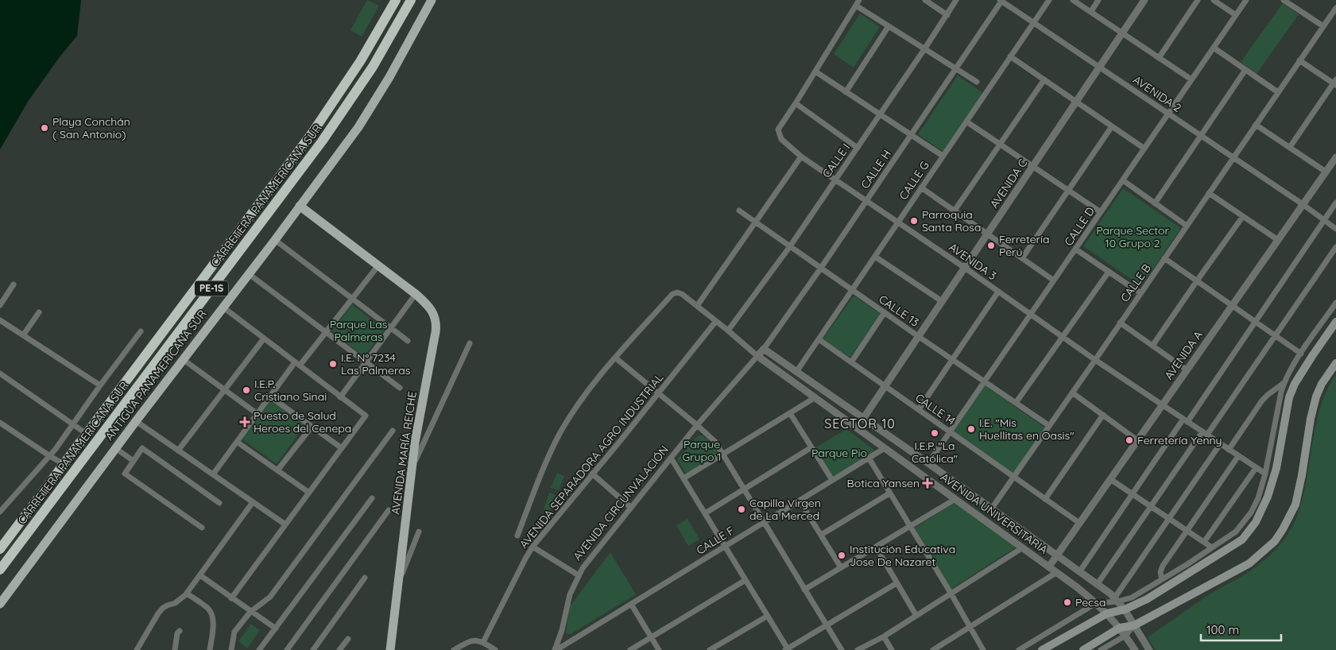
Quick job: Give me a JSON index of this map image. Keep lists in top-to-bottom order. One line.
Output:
{"streets":{"highway":["CARRETERA PANAMERICANA SUR","PE-1S"],"main road":["ANTIGUA PANAMERICANA SUR","AVENIDA MARÍA REICHE"],"street":["AVENIDA 2","CALLE I","CALLE H","CALLE G","AVENIDA C","CALLE D","AVENIDA 3","CALLE B","CALLE 13","AVENIDA A","CALLE 14","AVENIDA SEPARADORA AGRO INDUSTRIAL","AVENIDA CIRCUNVALACIÓN","AVENIDA UNIVERSITARIA","CALLE F"]},"crossings":[["AVENIDA 2","CALLE H"],["AVENIDA 2","CALLE G"],["AVENIDA 2","AVENIDA C"],["AVENIDA 2","CALLE D"],["AVENIDA 2","CALLE B"],["AVENIDA 2","AVENIDA A"],["CALLE I","AVENIDA 3"],["CALLE I","CALLE 13"],["CALLE I","AVENIDA UNIVERSITARIA"],["CALLE H","AVENIDA 3"],["CALLE H","CALLE 13"],["CALLE H","AVENIDA CIRCUNVALACIÓN"],["CALLE H","AVENIDA UNIVERSITARIA"],["CALLE G","AVENIDA 3"],["CALLE G","CALLE 13"],["CALLE G","CALLE 14"],["CALLE G","AVENIDA UNIVERSITARIA"],["AVENIDA C","AVENIDA 3"],["AVENIDA C","CALLE 13"],["AVENIDA C","CALLE 14"],["AVENIDA C","AVENIDA UNIVERSITARIA"],["CALLE D","AVENIDA 3"],["CALLE D","CALLE 13"],["CALLE D","CALLE 14"],["CALLE D","AVENIDA UNIVERSITARIA"],["AVENIDA 3","CALLE B"],["AVENIDA 3","AVENIDA A"],["CALLE B","CALLE 13"],["CALLE B","CALLE 14"],["CALLE B","AVENIDA UNIVERSITARIA"],["AVENIDA A","CALLE 14"],["AVENIDA A","AVENIDA UNIVERSITARIA"],["ANTIGUA PANAMERICANA SUR","AVENIDA MARÍA REICHE"],["AVENIDA SEPARADORA AGRO INDUSTRIAL","AVENIDA UNIVERSITARIA"],["AVENIDA CIRCUNVALACIÓN","AVENIDA UNIVERSITARIA"],["AVENIDA CIRCUNVALACIÓN","CALLE F"],["AVENIDA UNIVERSITARIA","CALLE F"]],"districts":["SECTOR 10"],"parks":["Parque Sector 10 Grupo 2","Parque Las Palmeras","Parque Grupo 1","Parque Pio"],"places":{"other":["Playa Conchán ( San Antonio)","Parroquia Santa Rosa","Ferretería Perú","I.E. N° 7234 Las Palmeras","I.E.P. Cristiano Sinai","I.E. \"Mis Huellitas en Oasis\"","I.E.P. \"La Católica\"","Ferretería Yenny","Capilla Virgen de La Merced","Institución Educativa Jose De Nazaret","Pecsa"],"health":["Puesto de Salud Heroes del Cenepa","Botica Yansen"]},"scale_bar":"100 m"}
